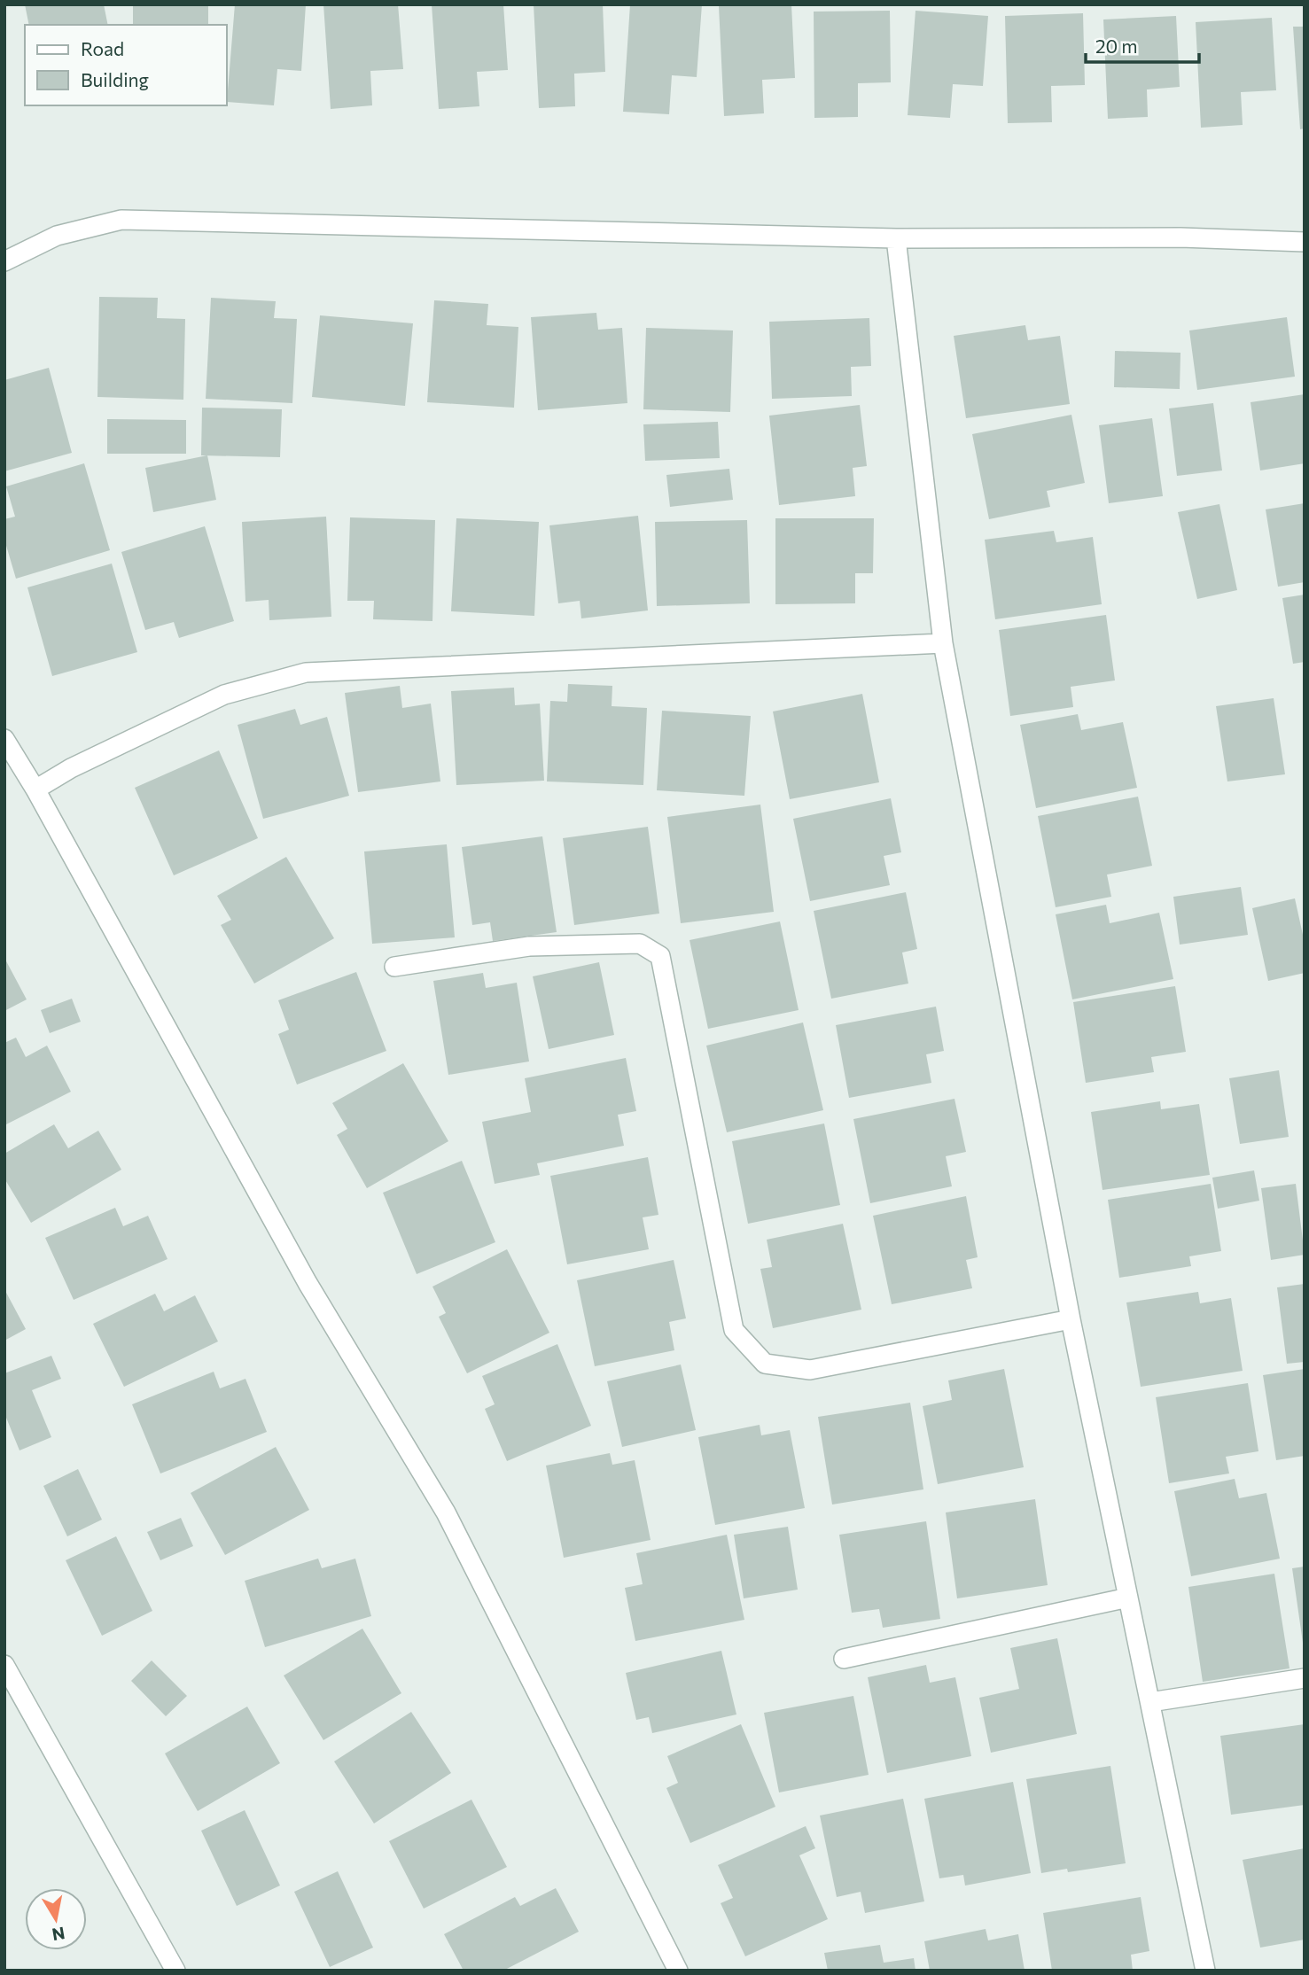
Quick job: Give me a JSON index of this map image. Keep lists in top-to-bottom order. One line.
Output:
{"legend":["Road","Building"],"scale_bar":"20 m","north":"bottom"}
